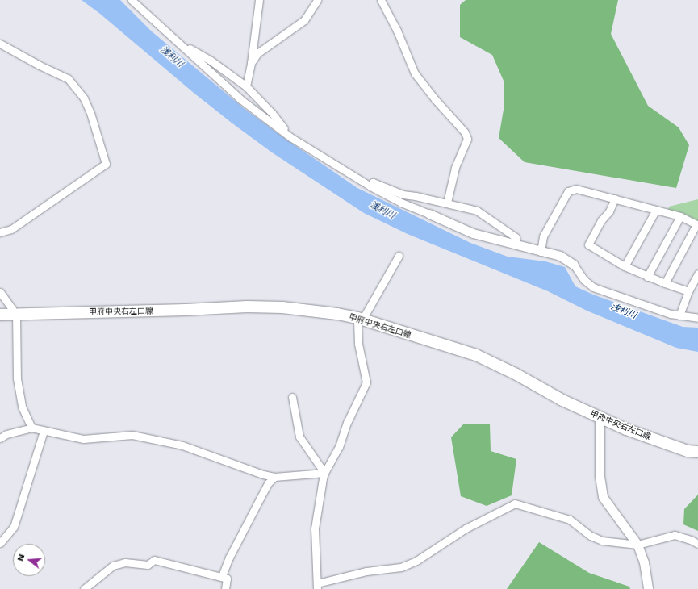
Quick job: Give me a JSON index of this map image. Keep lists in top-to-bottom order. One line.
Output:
{"streets":{"main road":["甲府中央右左口線"]},"water":["浅利川"],"north":"left"}
